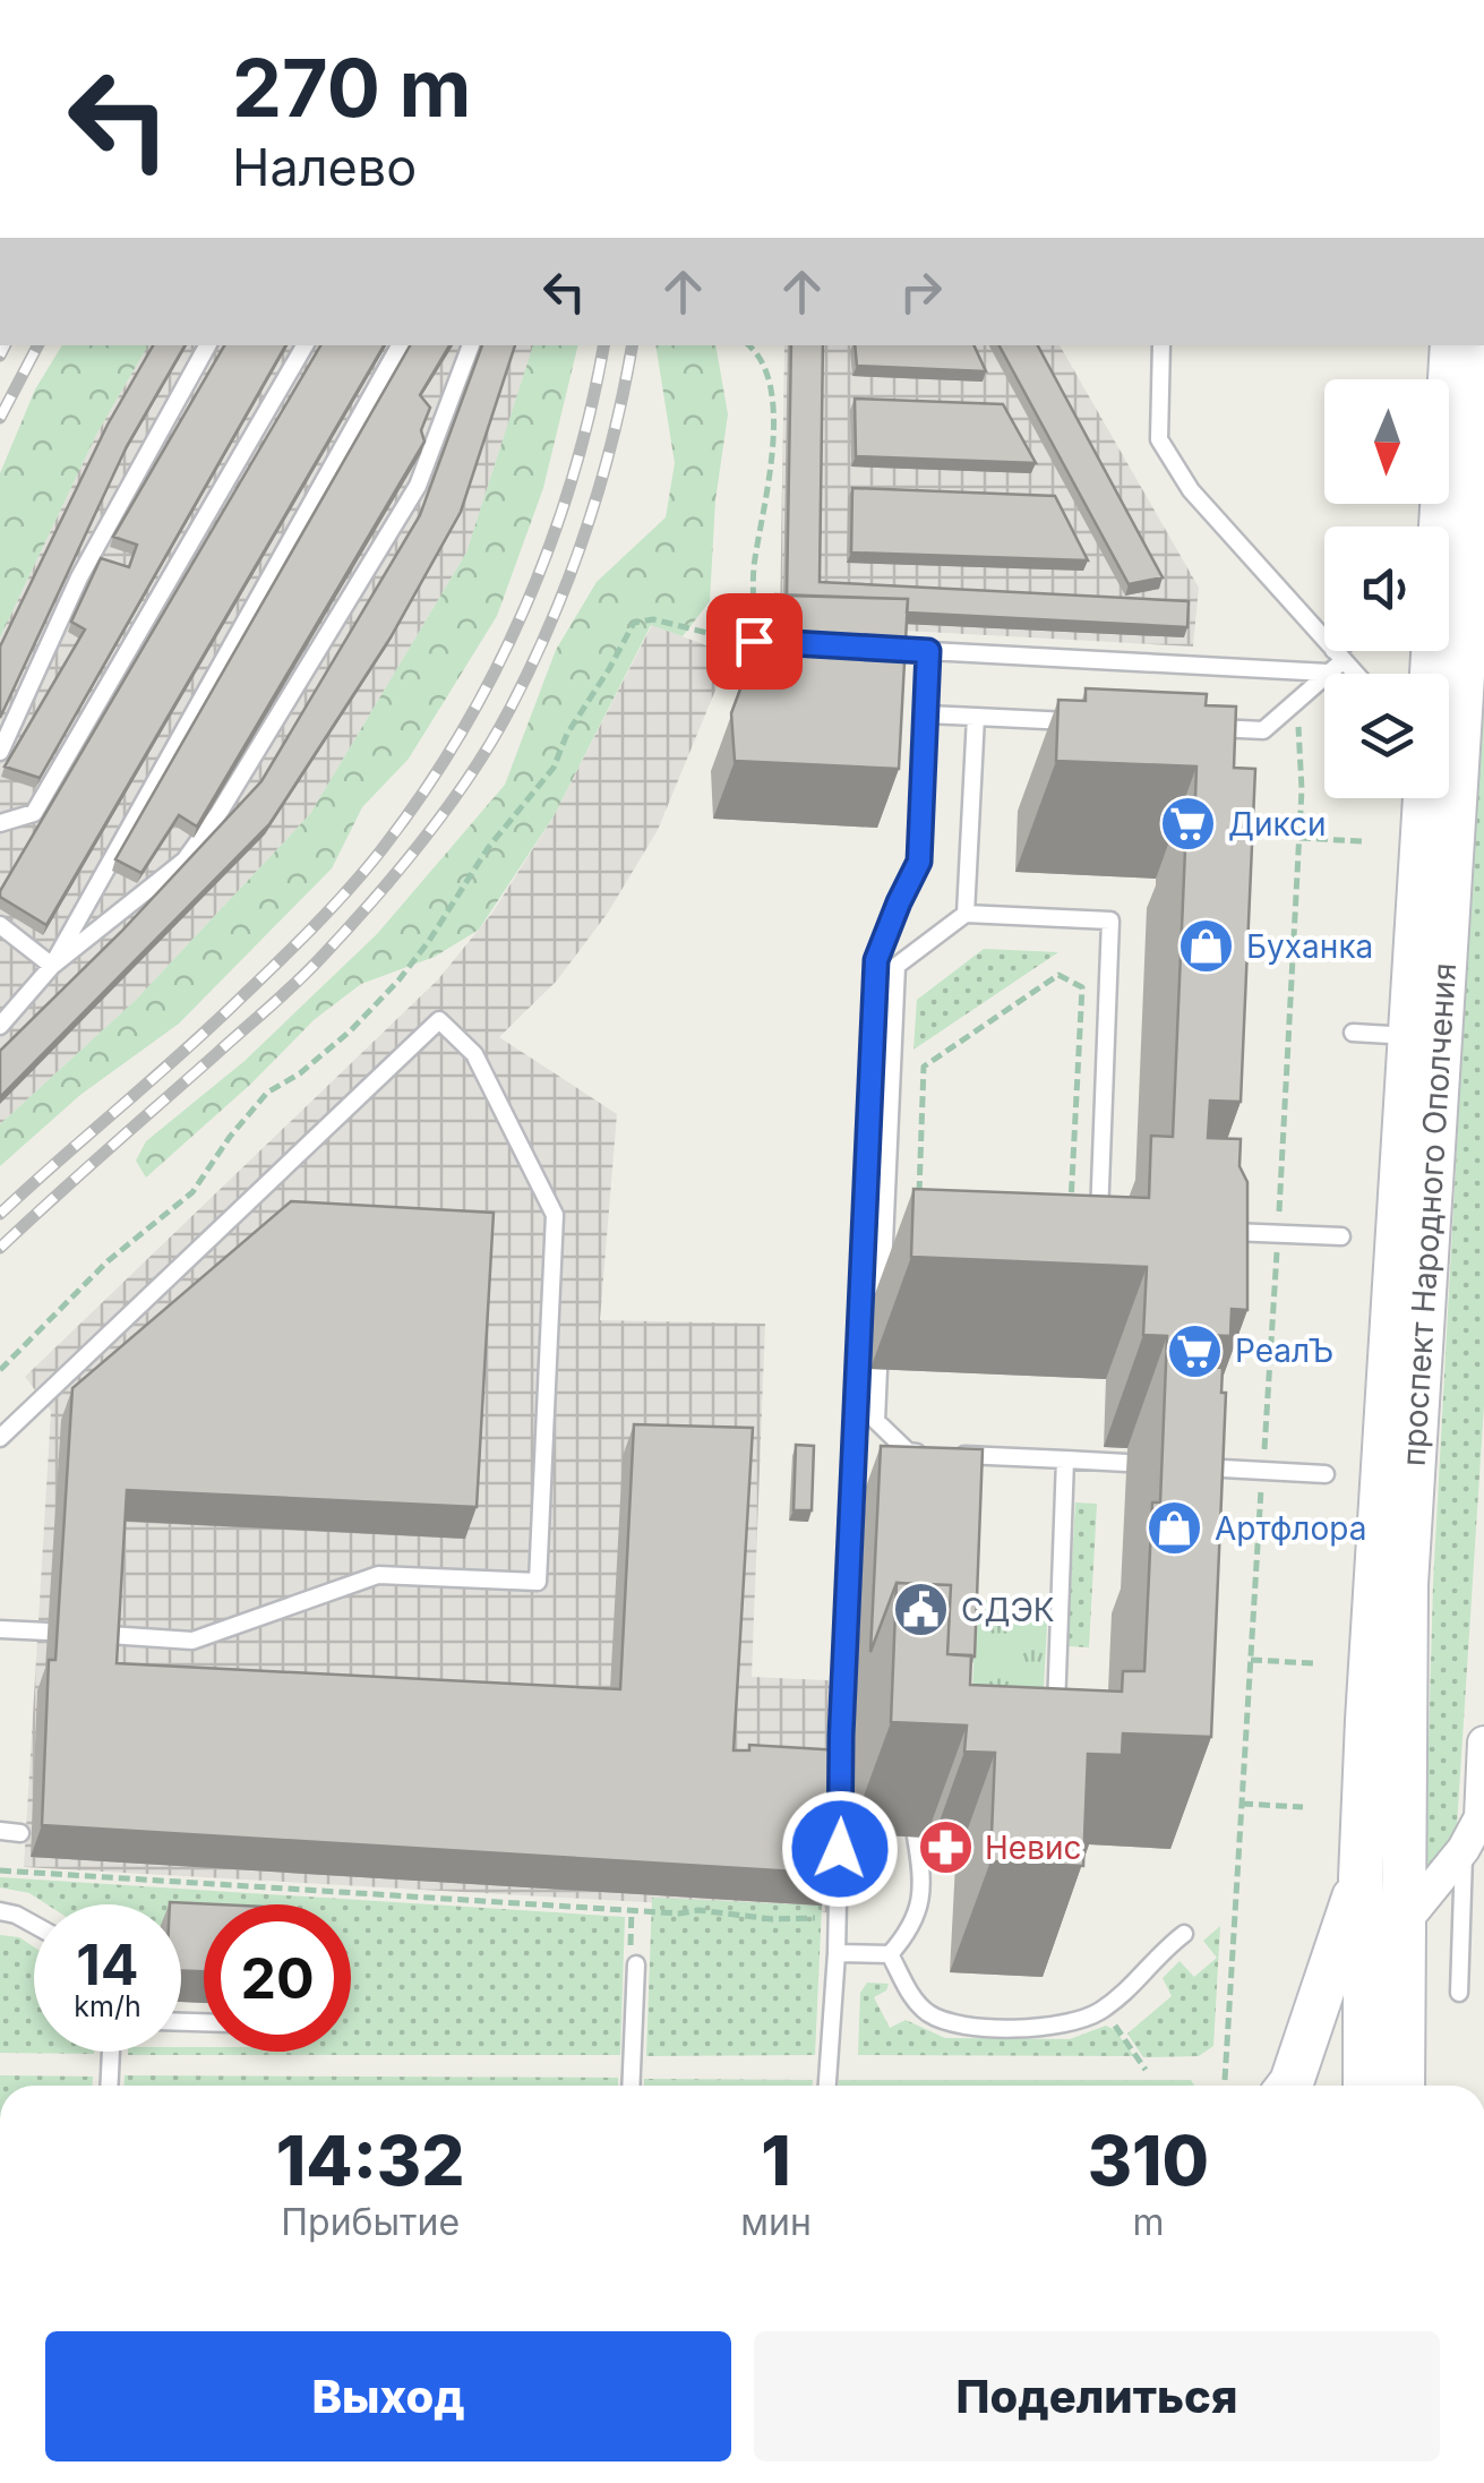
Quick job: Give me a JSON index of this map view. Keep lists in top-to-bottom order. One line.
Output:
{"streets":{"main road":["проспект Народного Ополчения"]},"places":{"supermarket":["Дикси","РеалЪ"],"shop":["Буханка","Артфлора"],"public building":["СДЭК"],"pharmacy":["Невис"]},"north":"bottom","page":{"turn":["270 m","Налево"],"speed":"14 km/h","limit":"20","eta":["14:32","Прибытие","1","мин","310","m"],"buttons":["Выход","Поделиться"]}}
